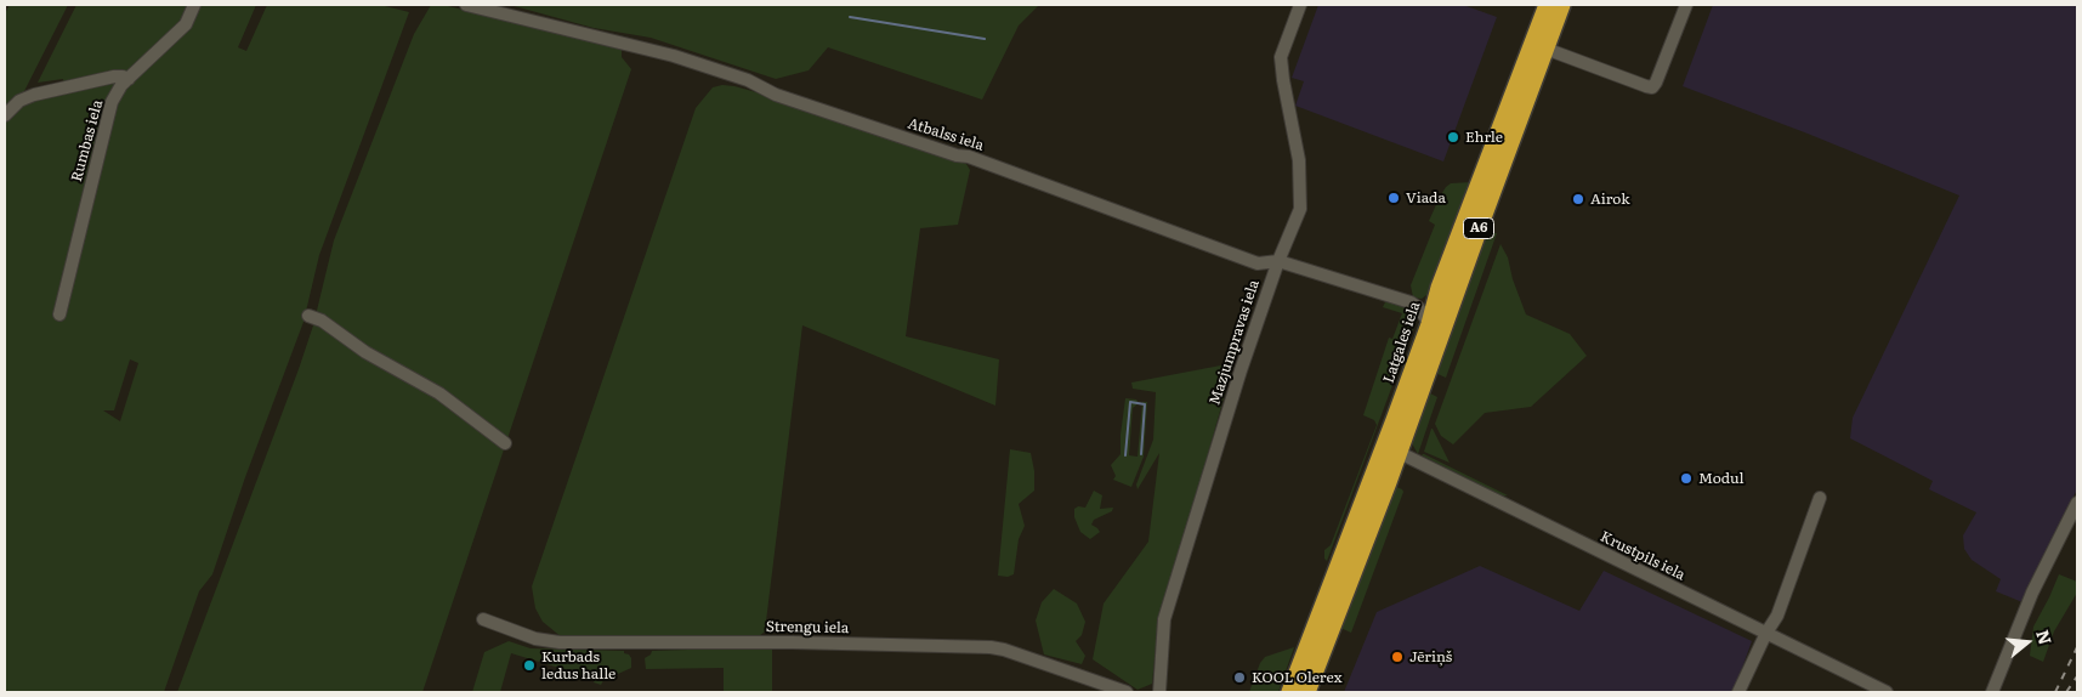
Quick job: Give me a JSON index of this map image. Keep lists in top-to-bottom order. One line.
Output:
{"streets":{"highway":["A6","Latgales iela"],"street":["Atbalss iela","Rumbas iela","Mazjumpravas iela","Krustpils iela","Strengu iela"]},"crossings":[["Atbalss iela","Mazjumpravas iela"],["Latgales iela","Krustpils iela"]],"places":["Ehrle","Viada","Airok","Modul","Jēriņš","Kurbads ledus halle","KOOL Olerex"],"north":"right"}
